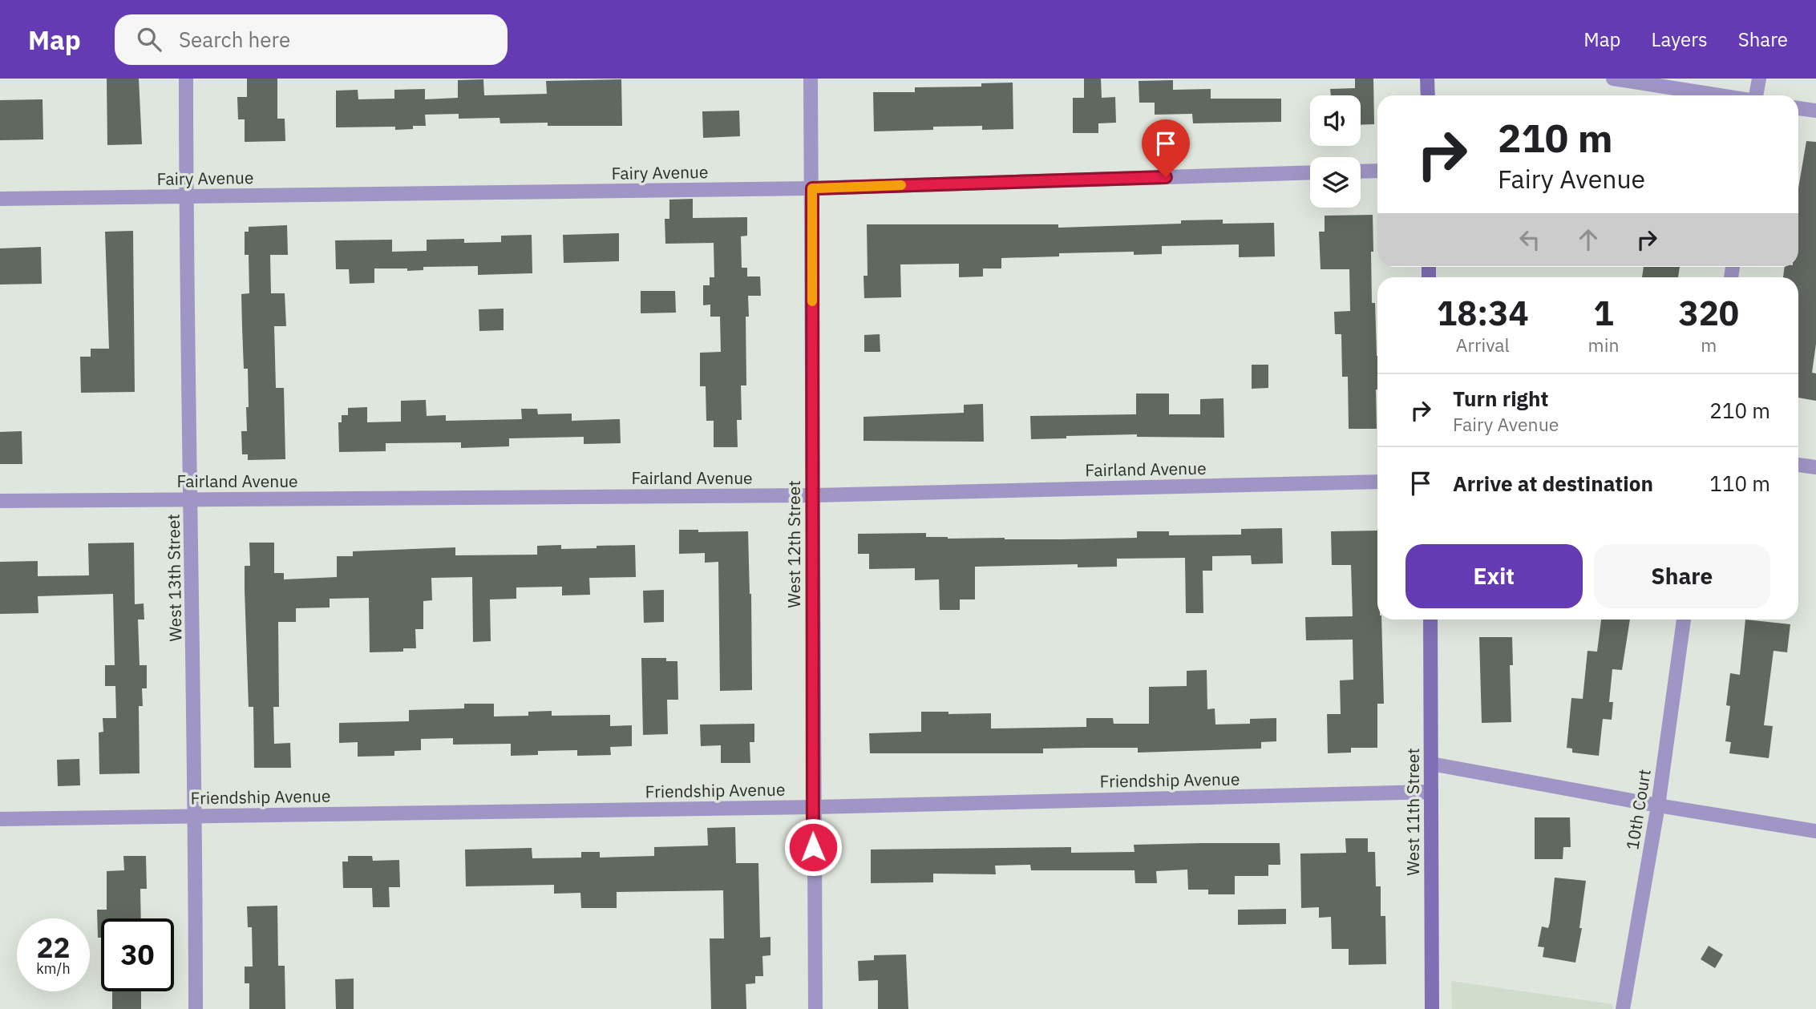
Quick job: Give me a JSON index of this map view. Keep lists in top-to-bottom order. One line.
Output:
{"streets":{"main road":["West 11th Street"],"street":["Fairy Avenue","Fairland Avenue","West 12th Street","West 13th Street","Friendship Avenue","10th Court"]},"crossings":[["Fairy Avenue","West 12th Street"],["Fairy Avenue","West 13th Street"],["Fairland Avenue","West 12th Street"],["Fairland Avenue","West 13th Street"],["West 12th Street","Friendship Avenue"],["West 13th Street","Friendship Avenue"],["Friendship Avenue","West 11th Street"]],"page":{"header":"Map","search":"Search here","nav":["Map","Layers","Share"],"turn":["210 m","Fairy Avenue"],"eta":["18:34","Arrival","1","min","320","m"],"list":[{"name":"Turn right","note":"Fairy Avenue","value":"210 m"},{"name":"Arrive at destination","value":"110 m"}],"buttons":["Exit","Share"],"speed":"22 km/h","limit":"30"}}
